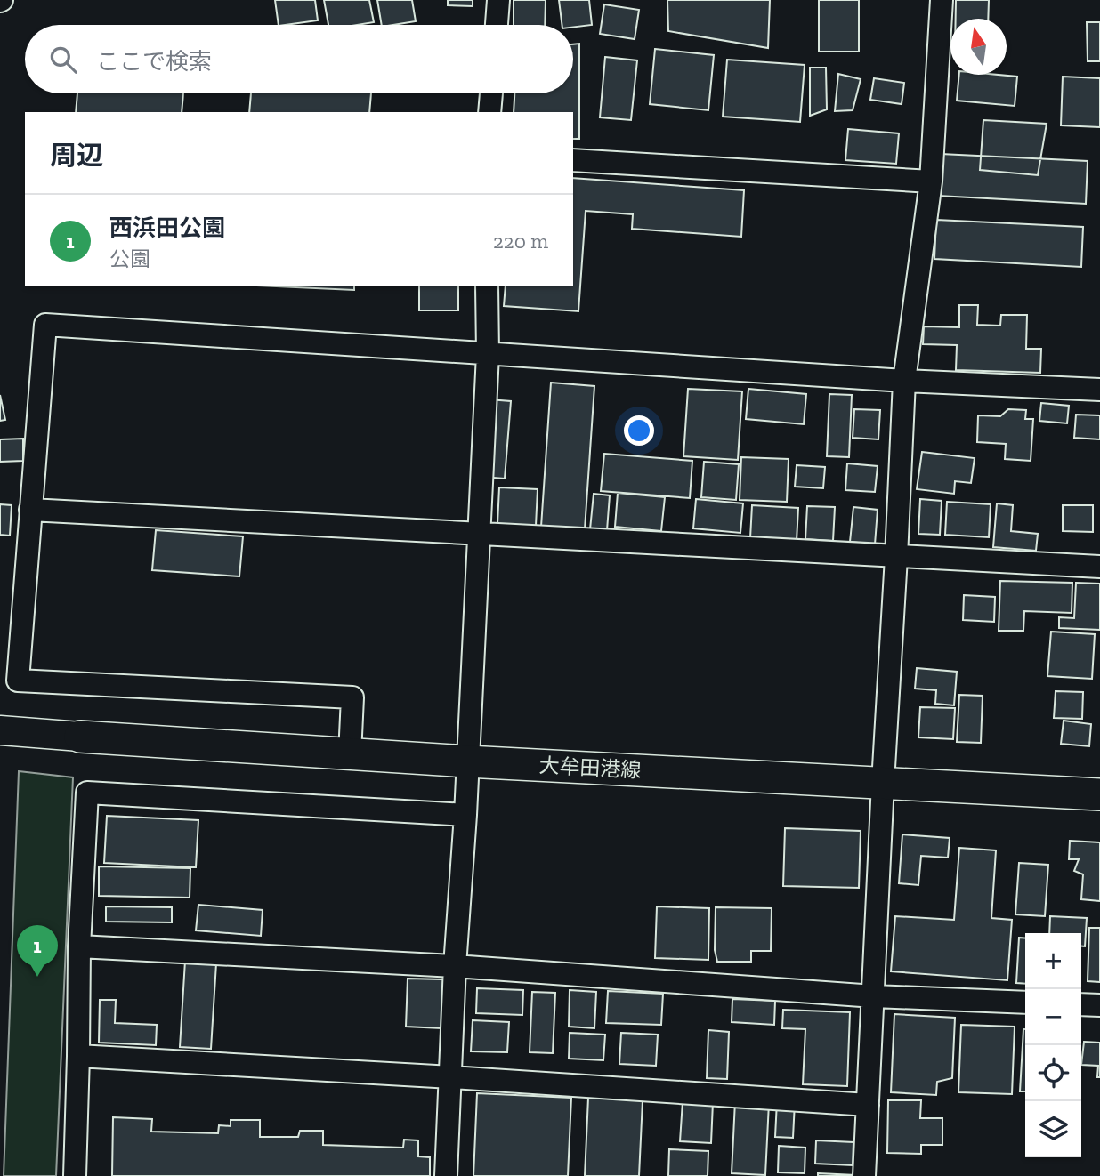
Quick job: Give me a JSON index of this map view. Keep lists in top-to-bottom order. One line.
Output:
{"streets":{"main road":["大牟田港線"]},"north":"top","page":{"search":"ここで検索","heading":"周辺","list":[{"mark":"1","name":"西浜田公園","note":"公園","value":"220 m"}],"pins":"1","map_buttons":["+","−"]}}
